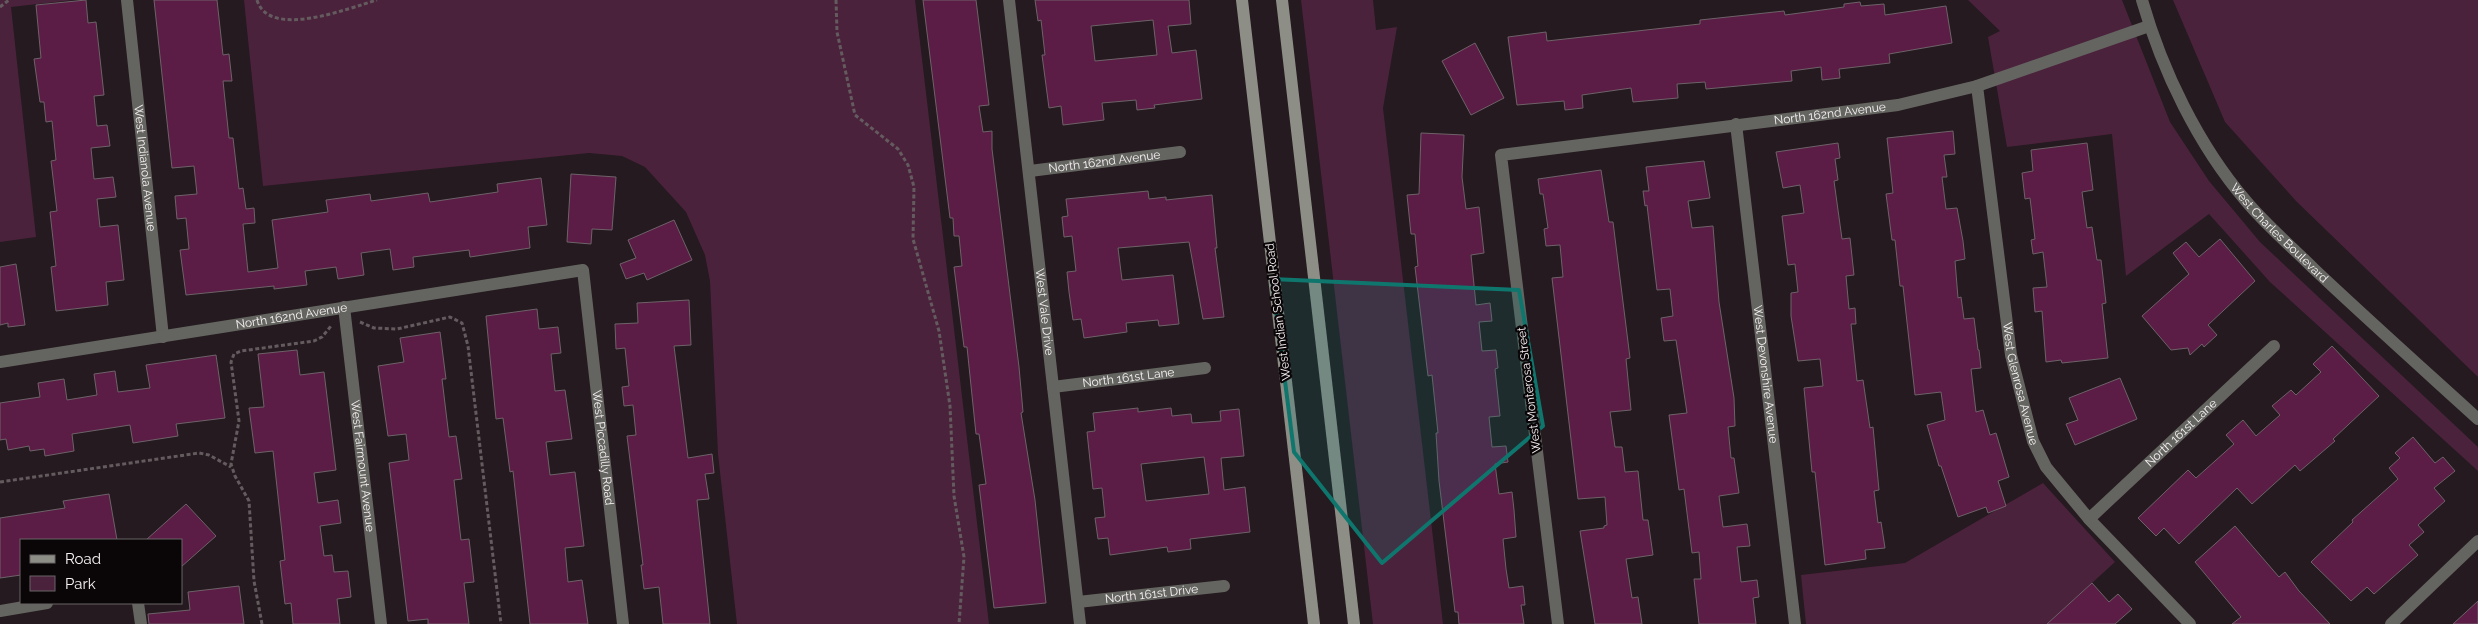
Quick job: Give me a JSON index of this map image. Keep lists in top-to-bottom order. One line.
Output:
{"streets":{"main road":["West Indian School Road"],"street":["North 162nd Avenue","West Indianola Avenue","West Charles Boulevard","West Vale Drive","West Devonshire Avenue","North 161st Lane","West Glenrosa Avenue","West Monterosa Street","West Piccadilly Road","West Fairmount Avenue","North 161st Drive"]},"crossings":[["North 162nd Avenue","West Indianola Avenue"],["North 162nd Avenue","West Charles Boulevard"],["North 162nd Avenue","West Vale Drive"],["North 162nd Avenue","West Devonshire Avenue"],["North 162nd Avenue","West Glenrosa Avenue"],["North 162nd Avenue","West Monterosa Street"],["North 162nd Avenue","West Piccadilly Road"],["North 162nd Avenue","West Fairmount Avenue"],["West Vale Drive","North 161st Lane"],["West Vale Drive","North 161st Drive"],["North 161st Lane","West Glenrosa Avenue"]],"legend":["Road","Park"]}
